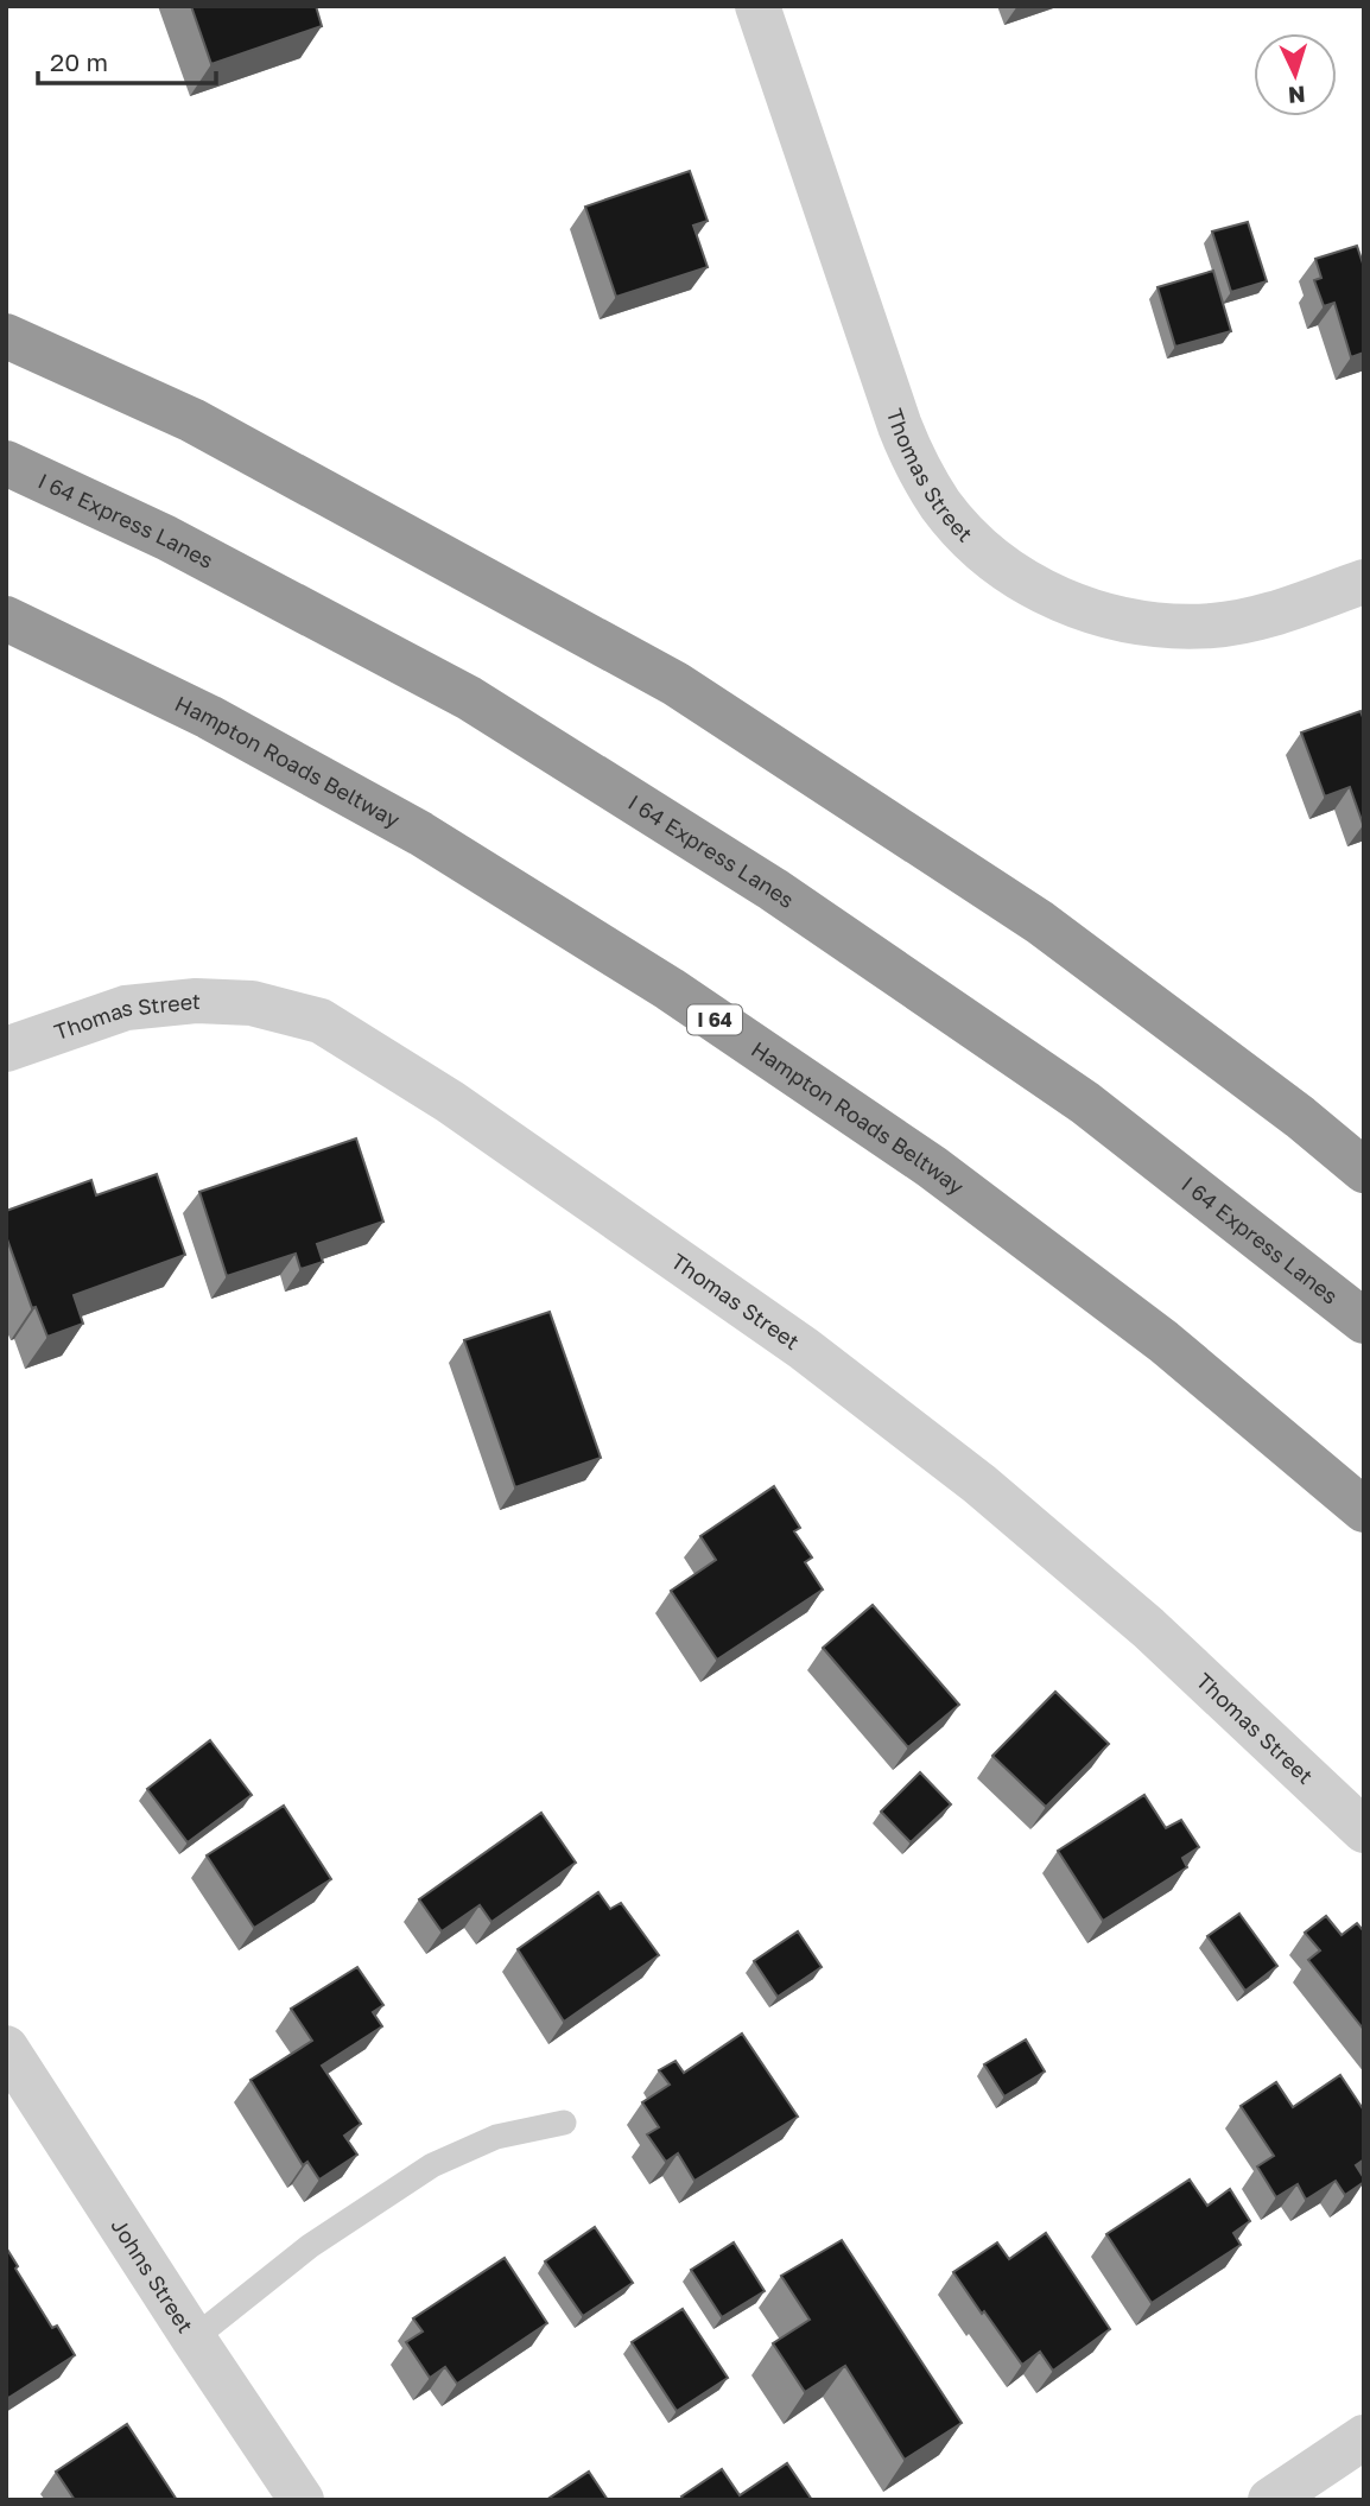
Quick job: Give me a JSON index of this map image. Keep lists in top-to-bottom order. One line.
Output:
{"streets":{"highway":["I 64 Express Lanes","Hampton Roads Beltway","I 64"],"street":["Thomas Street","Johns Street"]},"scale_bar":"20 m","north":"bottom"}
